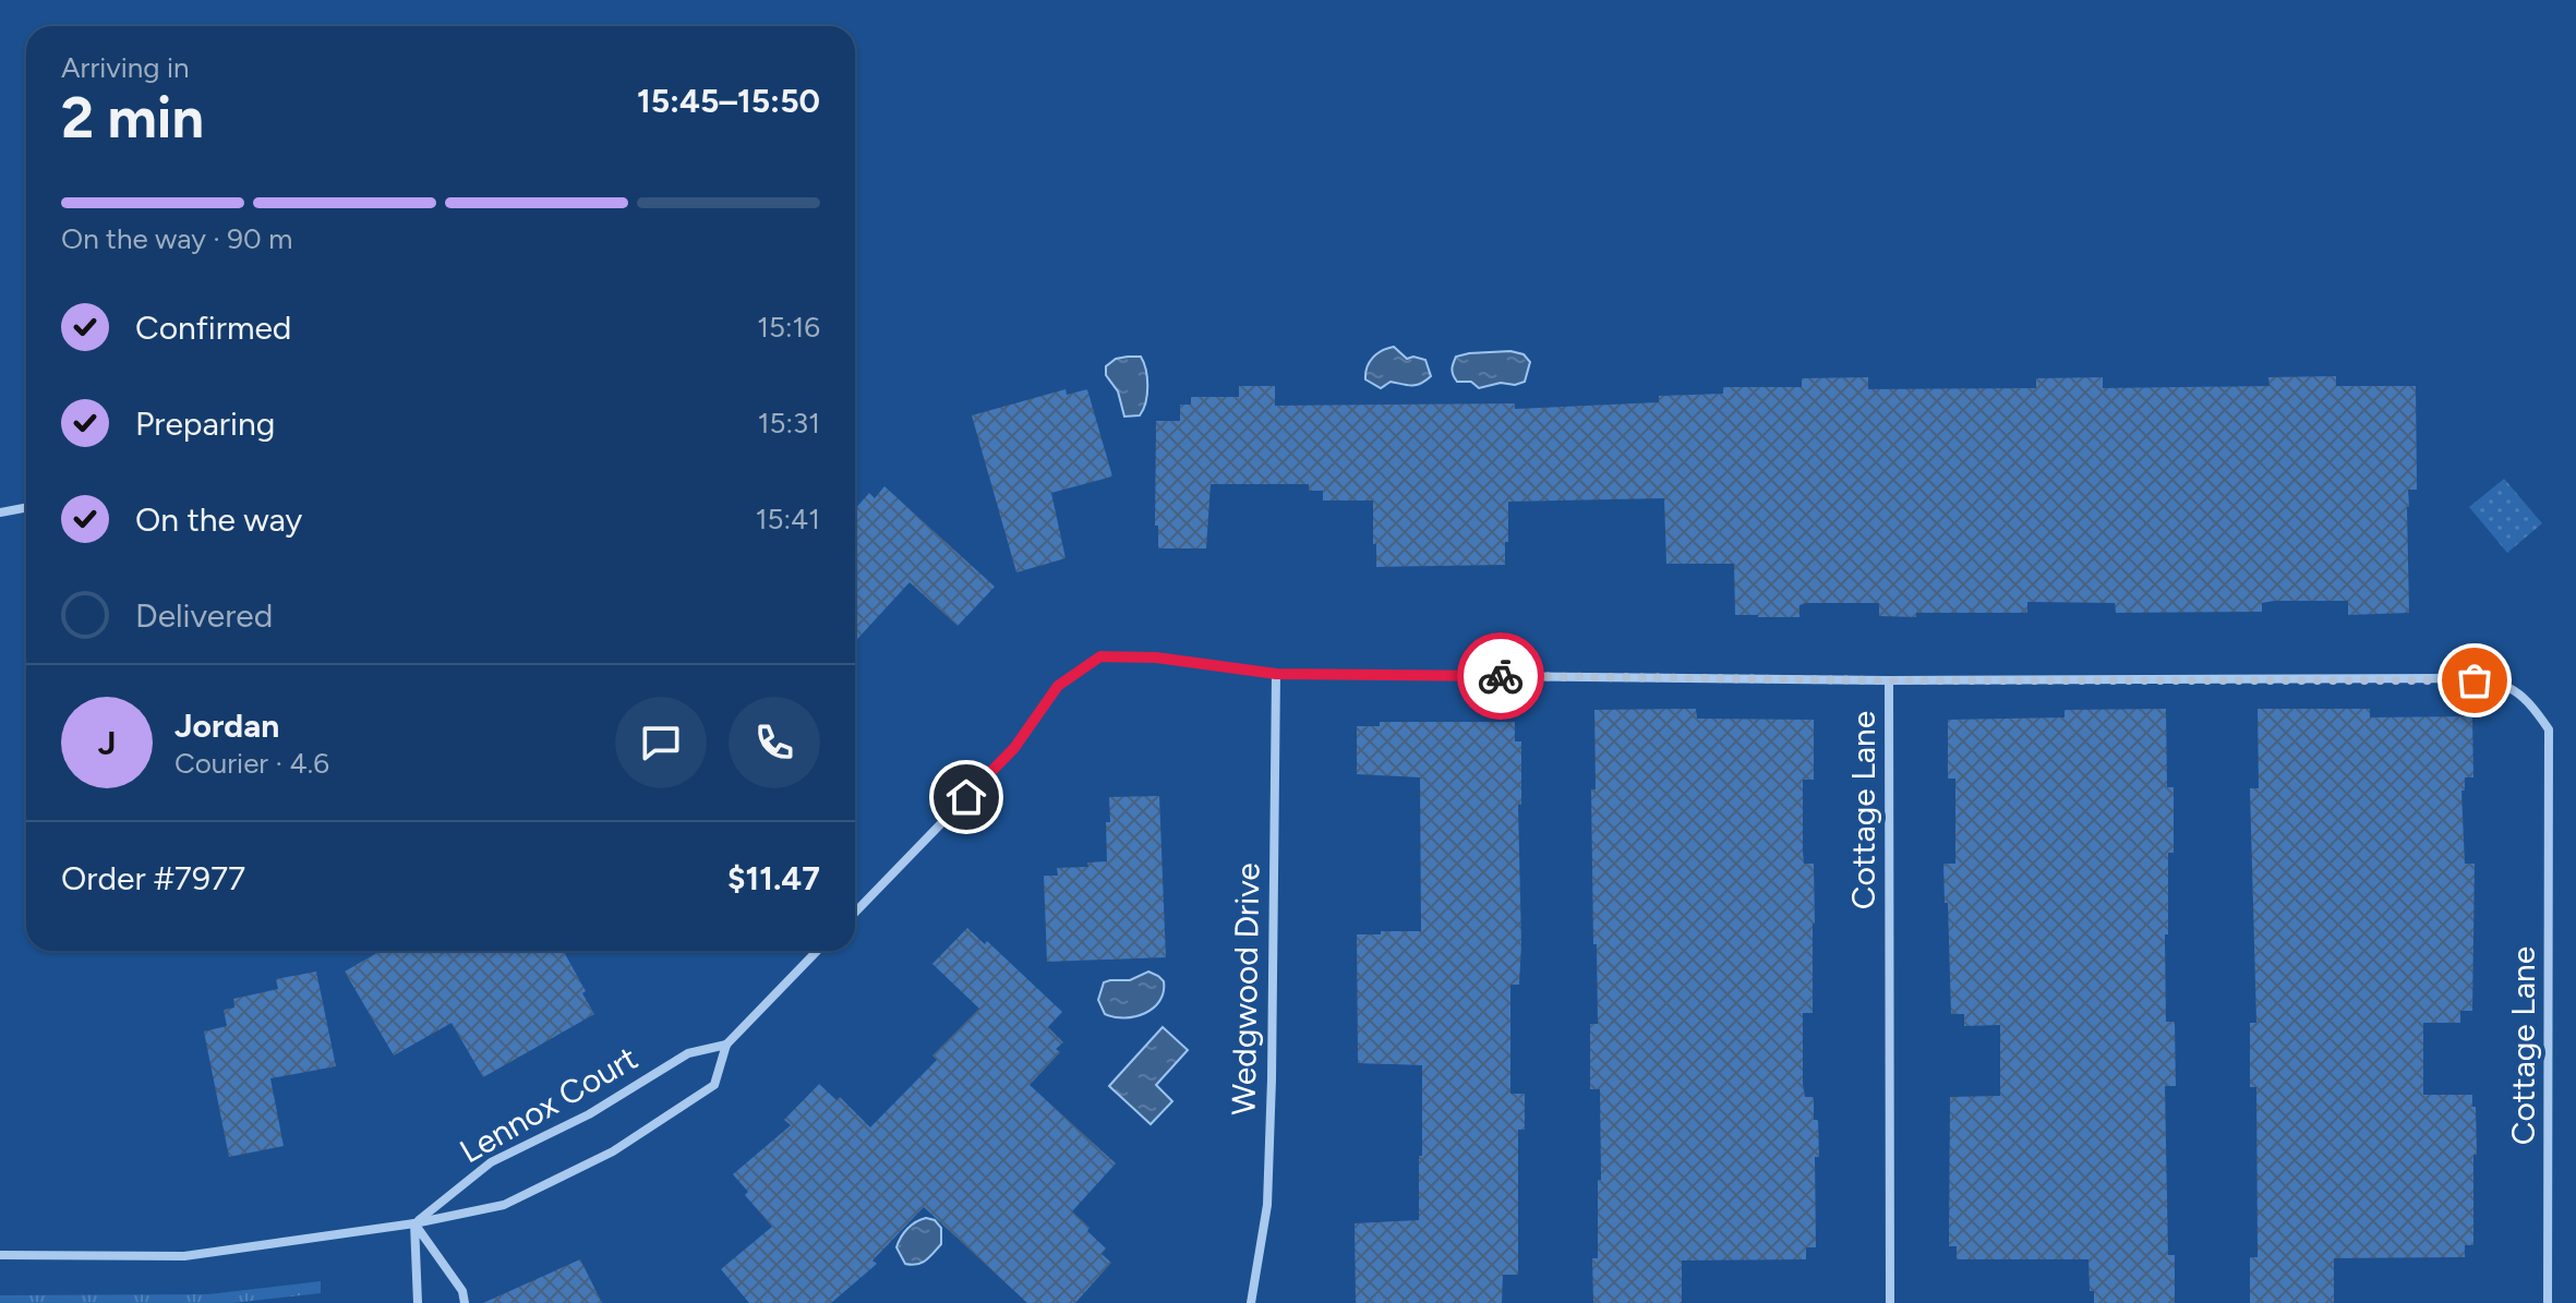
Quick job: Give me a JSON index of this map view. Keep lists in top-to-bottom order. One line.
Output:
{"streets":{"street":["Cottage Lane","Wedgwood Drive","Lennox Court"]},"page":{"heading":["2 min","Arriving in","15:45–15:50"],"panel":["Jordan","Courier · 4.6","Order #7977","$11.47"],"bar":"On the way · 90 m","list":[["Confirmed","15:16"],["Preparing","15:31"],["On the way","15:41"],"Delivered"],"round":"J"}}
